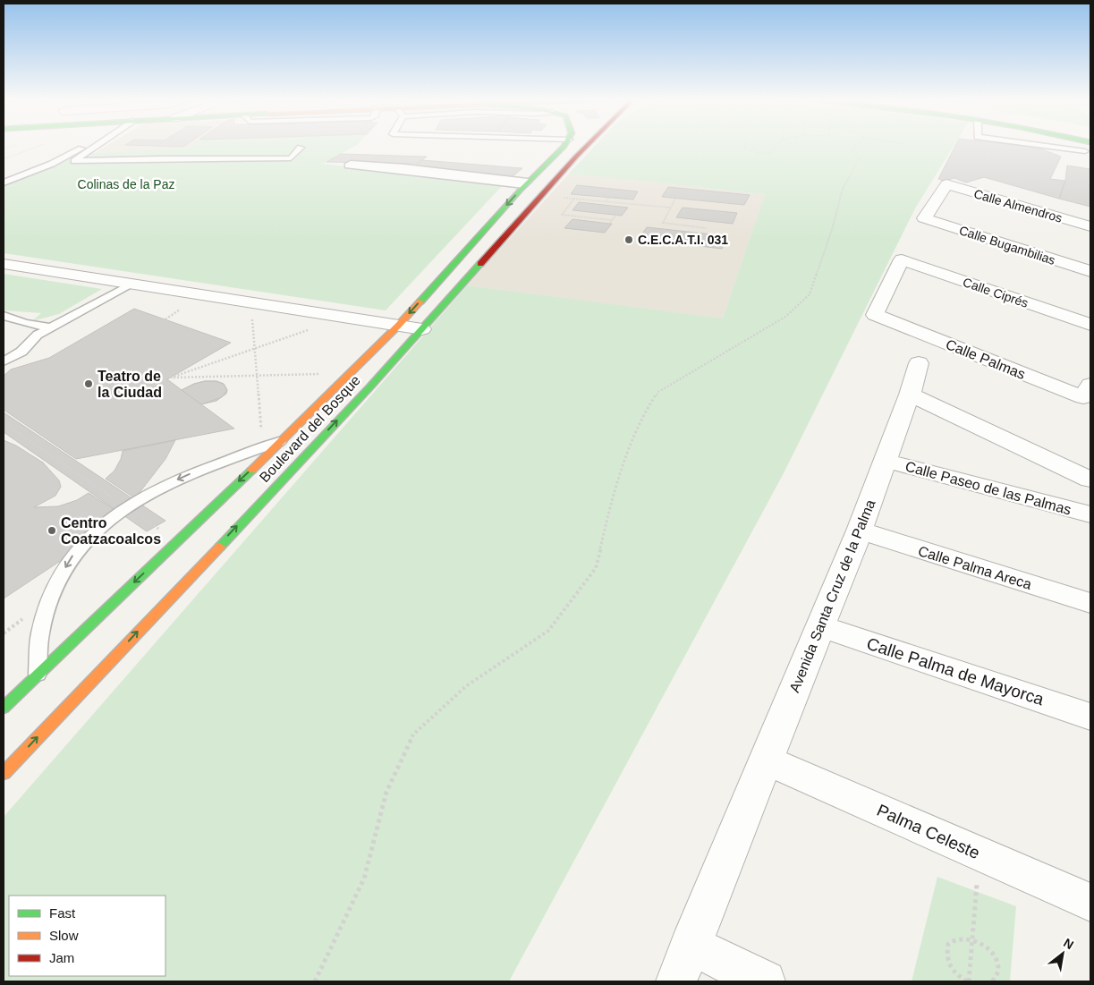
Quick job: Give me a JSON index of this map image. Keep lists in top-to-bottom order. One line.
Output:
{"streets":{"main road":["Boulevard del Bosque"],"street":["Calle Almendros","Calle Bugambilias","Calle Ciprés","Calle Palmas","Calle Paseo de las Palmas","Calle Palma Areca","Avenida Santa Cruz de la Palma","Calle Palma de Mayorca","Palma Celeste"]},"crossings":[["Calle Almendros","Calle Bugambilias"],["Calle Ciprés","Calle Palmas"],["Calle Paseo de las Palmas","Avenida Santa Cruz de la Palma"],["Calle Palma Areca","Avenida Santa Cruz de la Palma"],["Avenida Santa Cruz de la Palma","Calle Palma de Mayorca"],["Avenida Santa Cruz de la Palma","Palma Celeste"]],"parks":["Colinas de la Paz"],"places":["C.E.C.A.T.I. 031","Teatro de la Ciudad","Centro Coatzacoalcos"],"legend":["Fast","Slow","Jam"],"north":"top right"}
